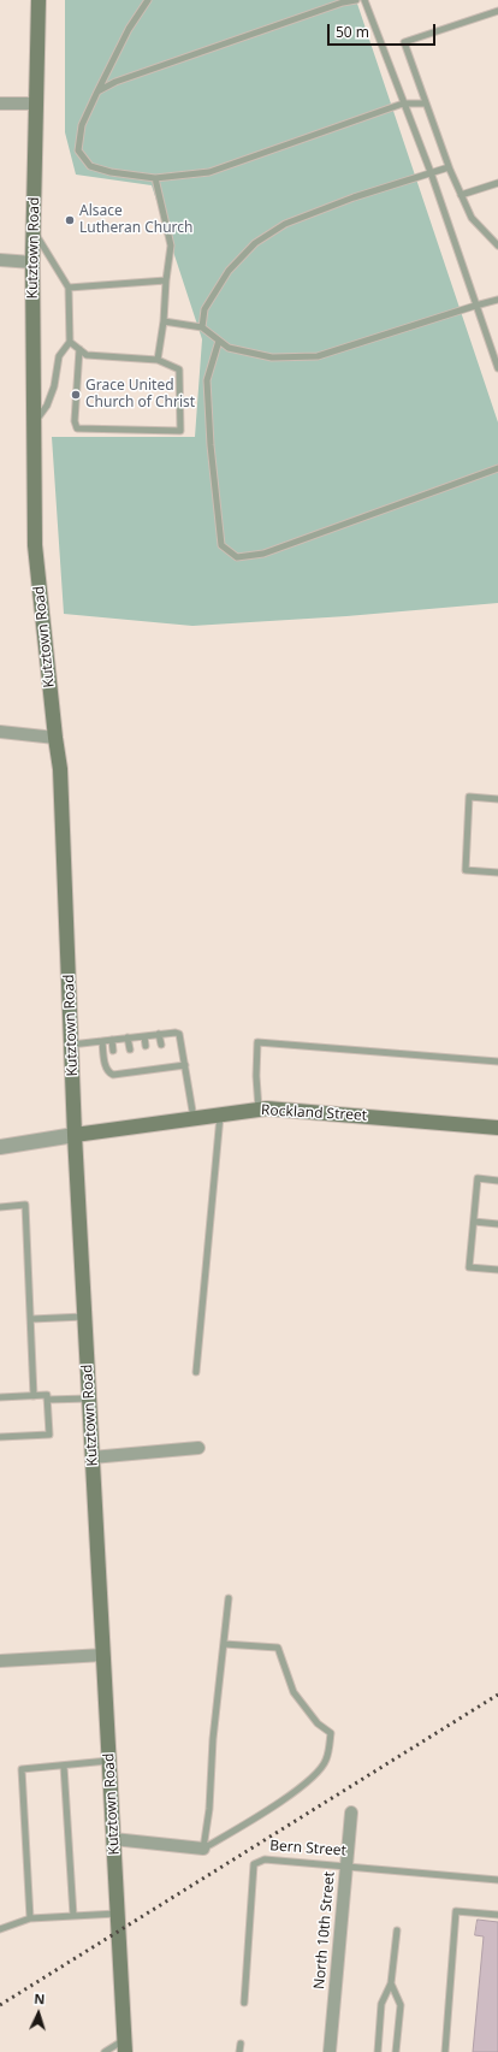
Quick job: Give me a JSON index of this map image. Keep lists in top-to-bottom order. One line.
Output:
{"streets":{"main road":["Kutztown Road","Rockland Street"],"street":["North 10th Street"],"lane":["Bern Street"]},"crossings":[["Kutztown Road","Rockland Street"],["Bern Street","North 10th Street"]],"places":["Alsace Lutheran Church","Grace United Church of Christ"],"scale_bar":"50 m","north":"top"}
